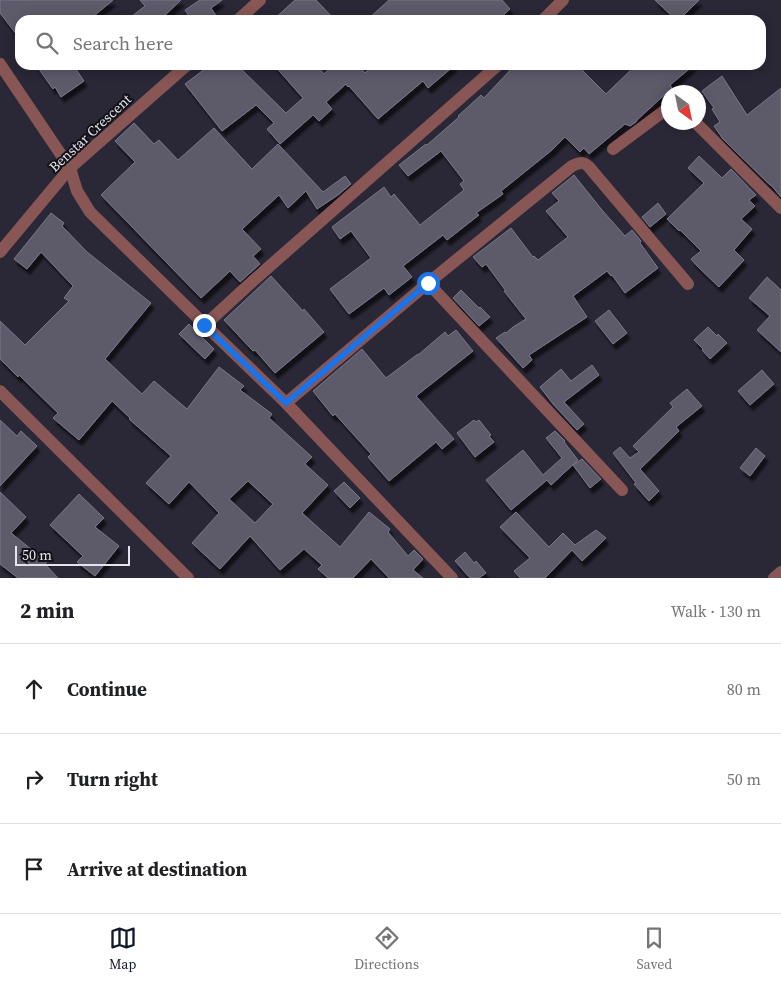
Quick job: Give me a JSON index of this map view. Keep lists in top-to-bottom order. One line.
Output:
{"streets":{"street":["Benstar Crescent"]},"scale_bar":"50 m","north":"bottom right","page":{"search":"Search here","scale":"50 m","heading":["2 min","Walk · 130 m"],"list":[["Continue","80 m"],["Turn right","50 m"],"Arrive at destination"],"nav":["Map","Directions","Saved"]}}
